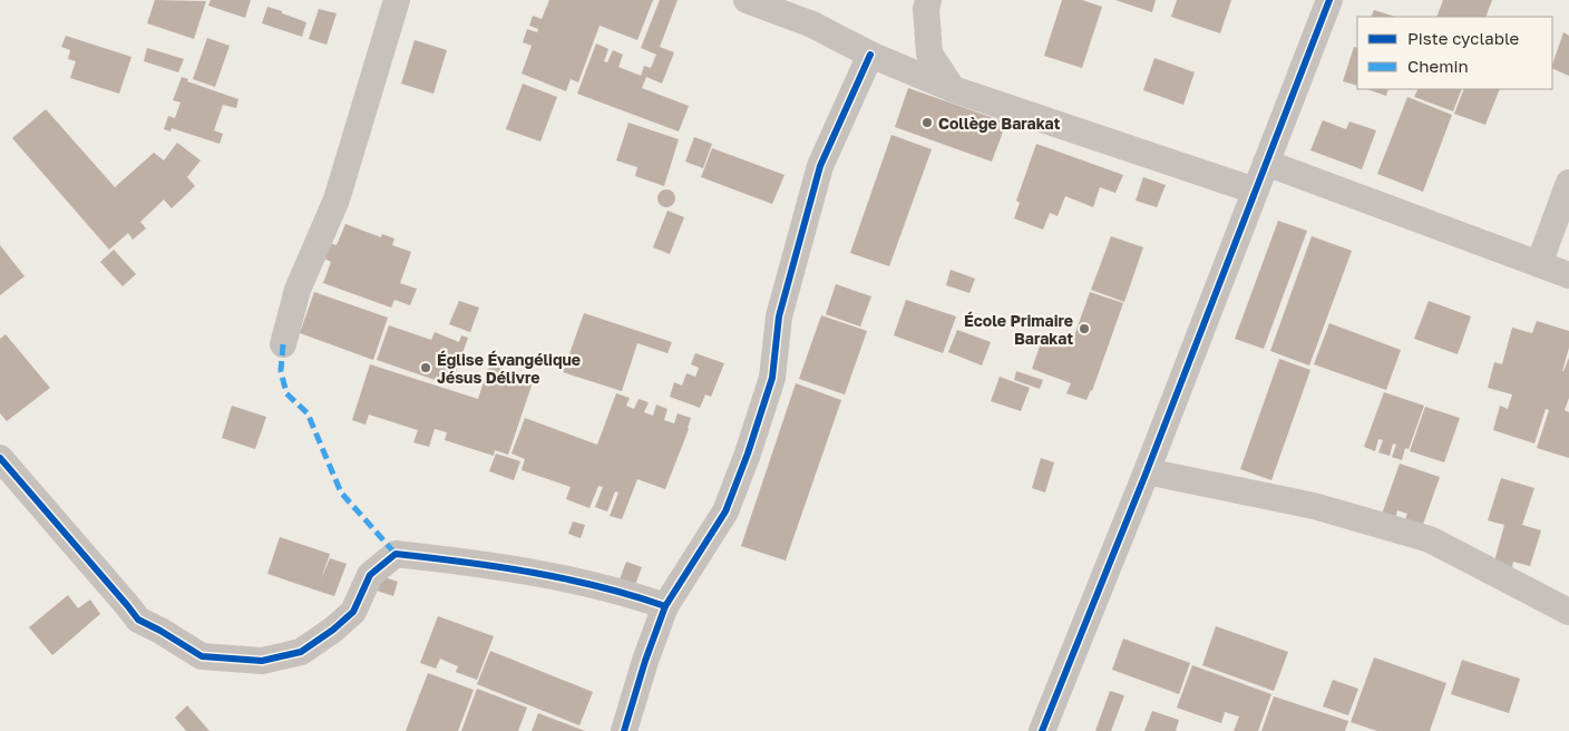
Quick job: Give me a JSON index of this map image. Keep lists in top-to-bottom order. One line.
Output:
{"places":["Collège Barakat","École Primaire Barakat","Église Évangélique Jésus Délivre"],"legend":["Piste cyclable","Chemin"]}
